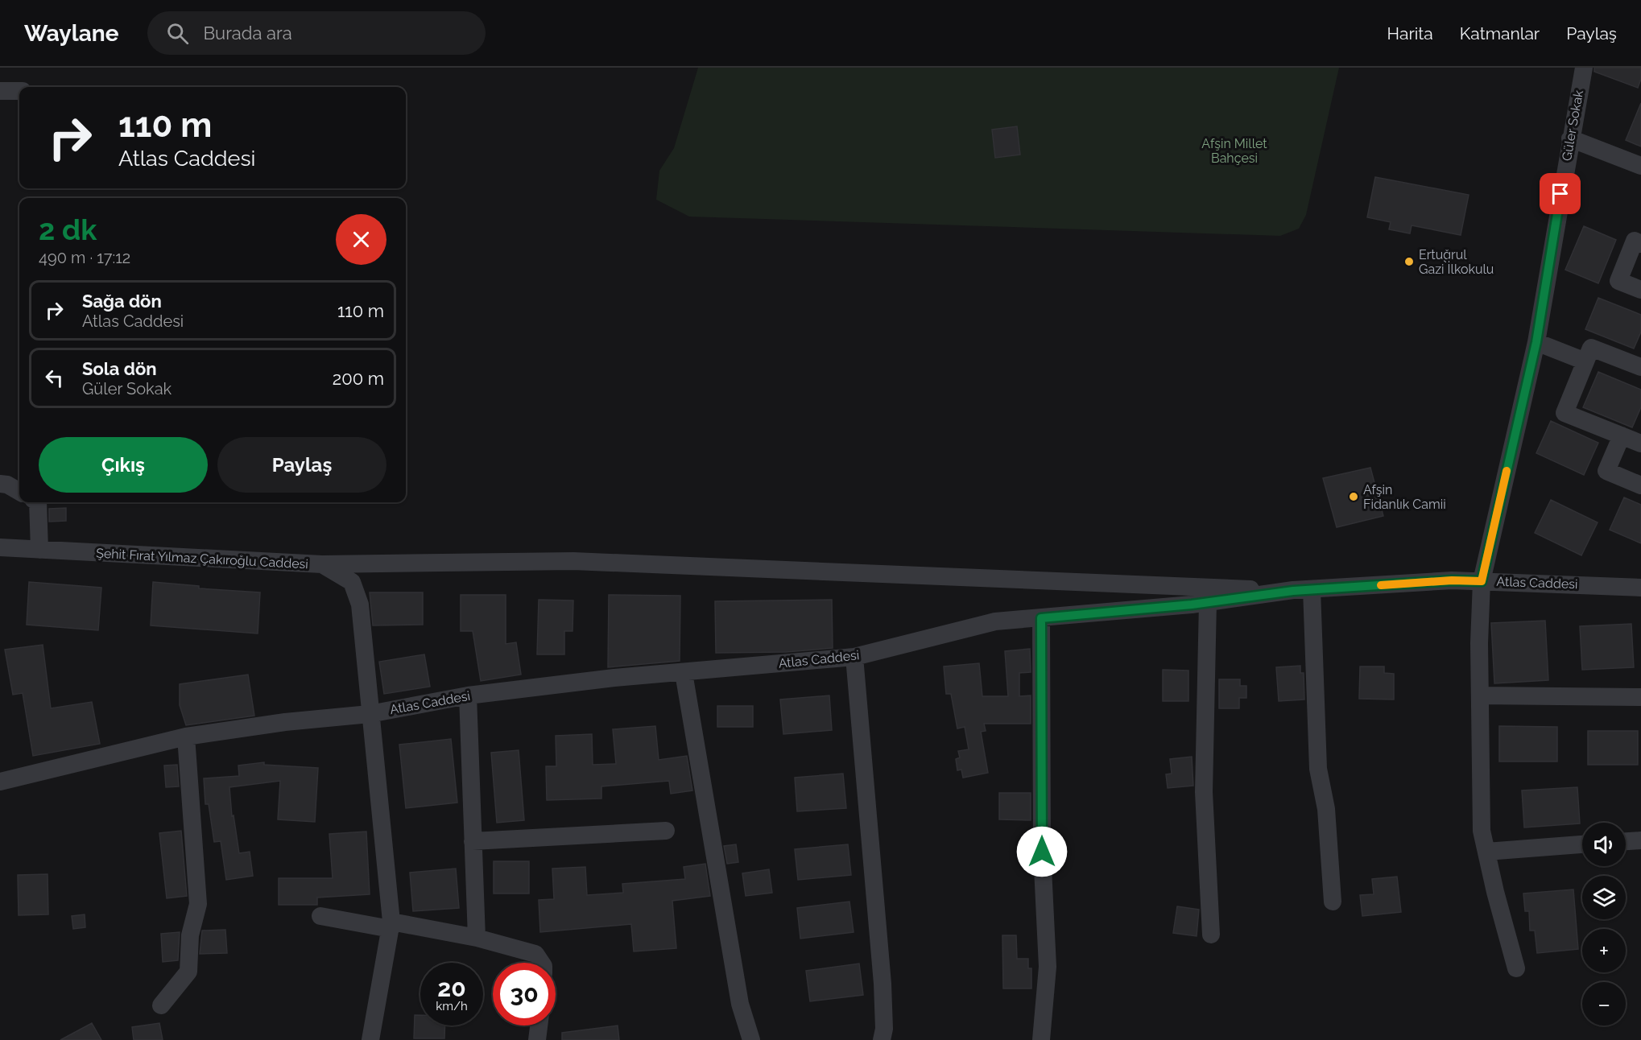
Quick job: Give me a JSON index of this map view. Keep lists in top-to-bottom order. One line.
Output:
{"streets":{"street":["Güler Sokak","Şehit Fırat Yılmaz Çakıroğlu Caddesi","Atlas Caddesi"]},"crossings":[["Güler Sokak","Atlas Caddesi"],["Şehit Fırat Yılmaz Çakıroğlu Caddesi","Atlas Caddesi"]],"parks":["Afşin Millet Bahçesi"],"places":["Ertuğrul Gazi İlkokulu","Afşin Fidanlık Camii"],"page":{"header":"Waylane","search":"Burada ara","nav":["Harita","Katmanlar","Paylaş"],"turn":["110 m","Atlas Caddesi"],"heading":["2 dk","490 m · 17:12"],"list":[{"name":"Sağa dön","note":"Atlas Caddesi","value":"110 m"},{"name":"Sola dön","note":"Güler Sokak","value":"200 m"}],"buttons":["Çıkış","Paylaş"],"map_buttons":["+","−"],"speed":"20 km/h","limit":"30"}}
